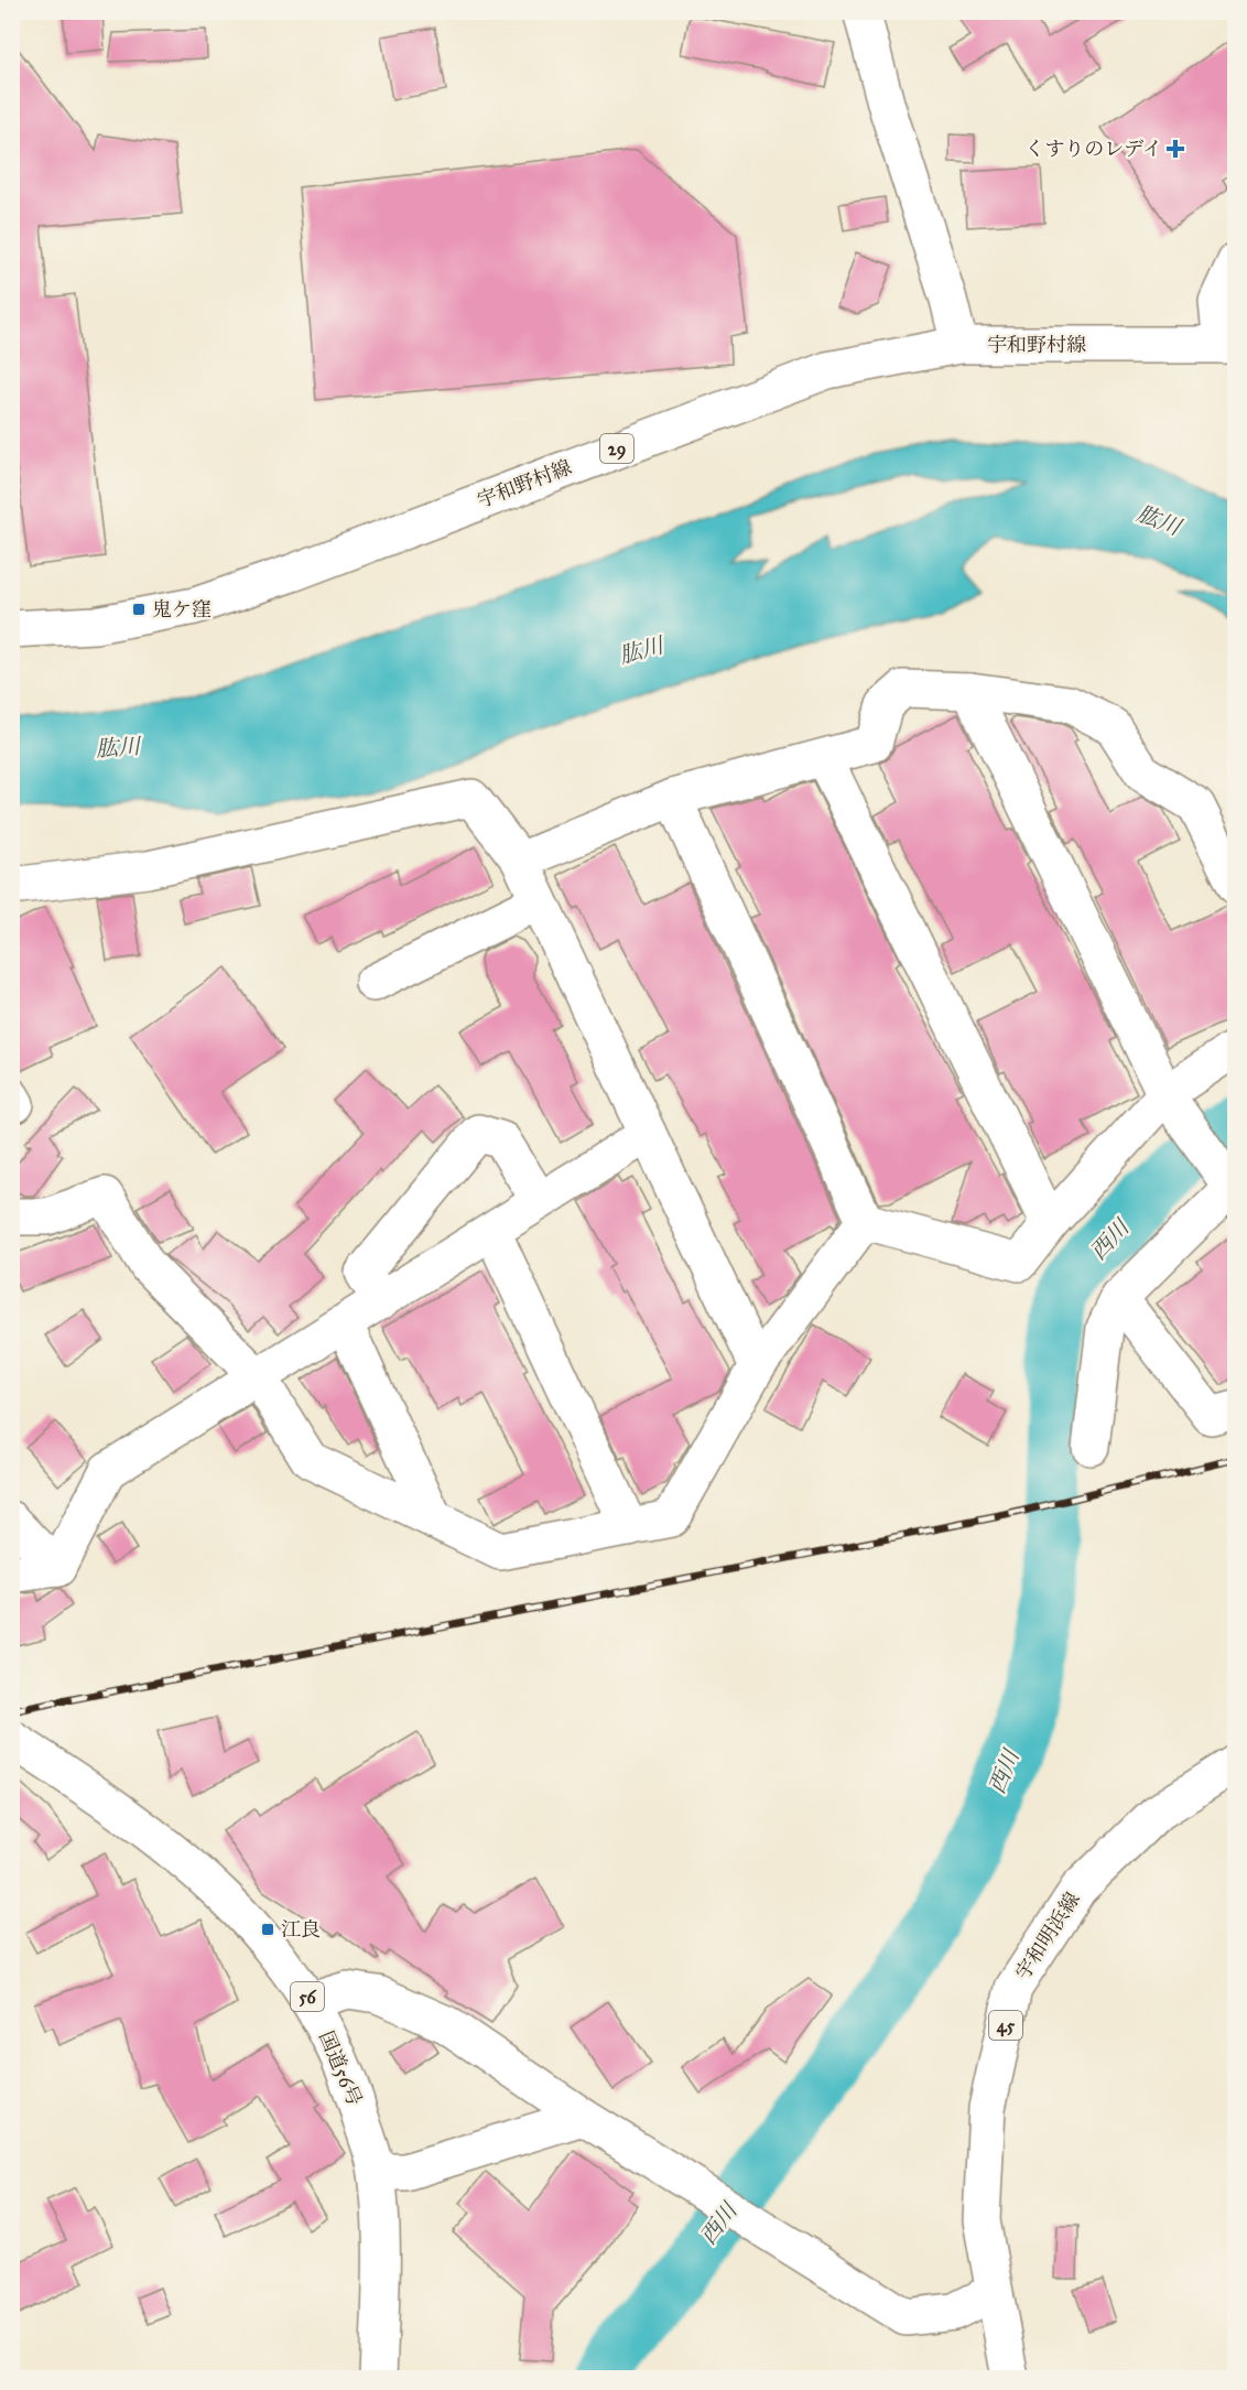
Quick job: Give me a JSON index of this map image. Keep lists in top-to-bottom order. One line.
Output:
{"streets":{"main road":["宇和野村線","29","宇和明浜線","56","45","国道56号"]},"water":["肱川","西川"],"places":{"health":["くすりのレデイ"],"transit":["鬼ケ窪","江良"]}}
